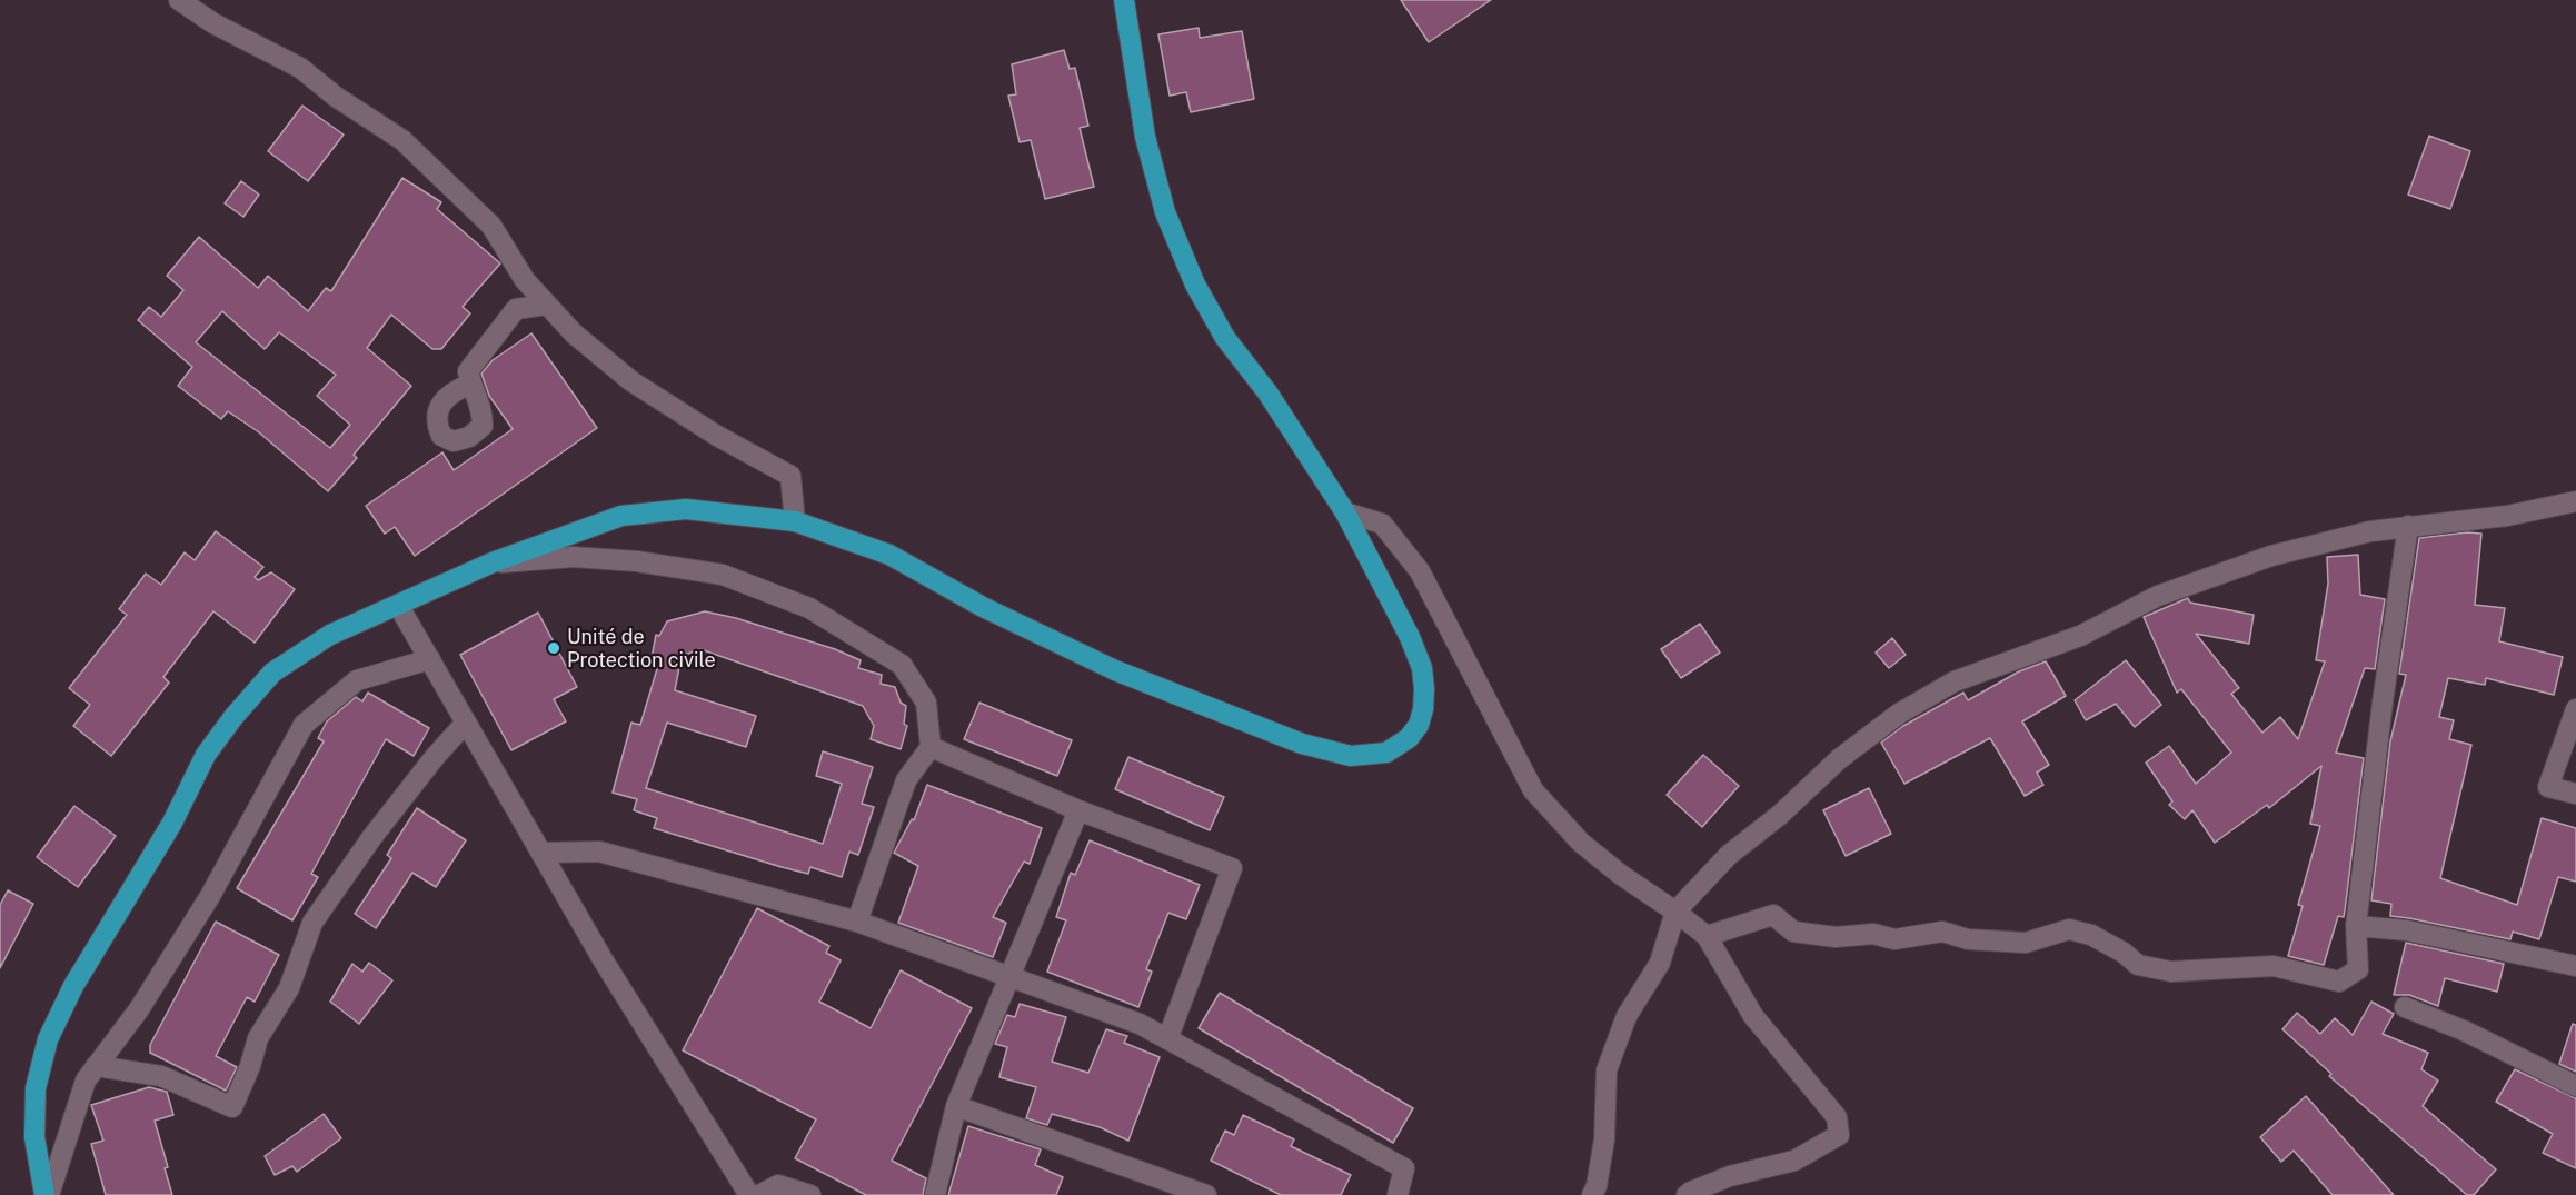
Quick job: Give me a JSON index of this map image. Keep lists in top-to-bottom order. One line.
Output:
{"places":["Unité de Protection civile"]}
